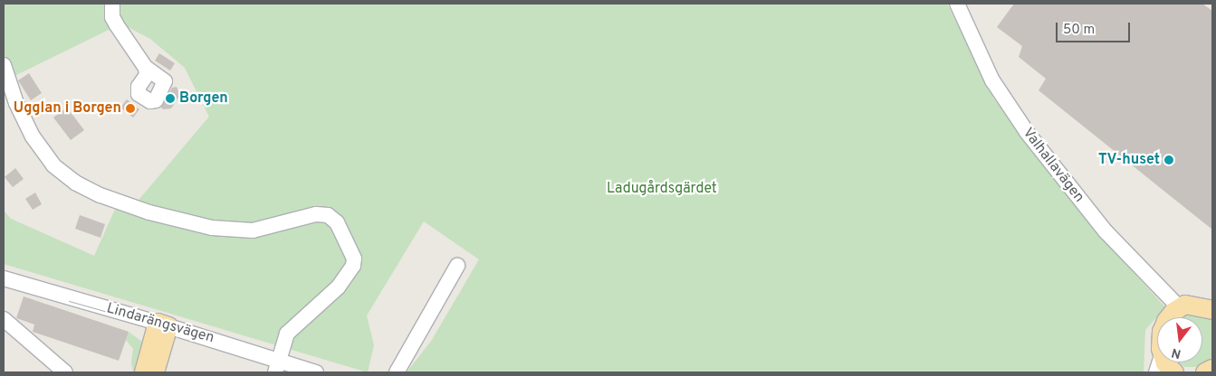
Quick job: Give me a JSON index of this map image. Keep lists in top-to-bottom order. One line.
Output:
{"streets":{"street":["Valhallavägen","Lindarängsvägen"]},"parks":["Ladugårdsgärdet"],"places":["Borgen","Ugglan i Borgen","TV-huset"],"scale_bar":"50 m","north":"bottom"}
